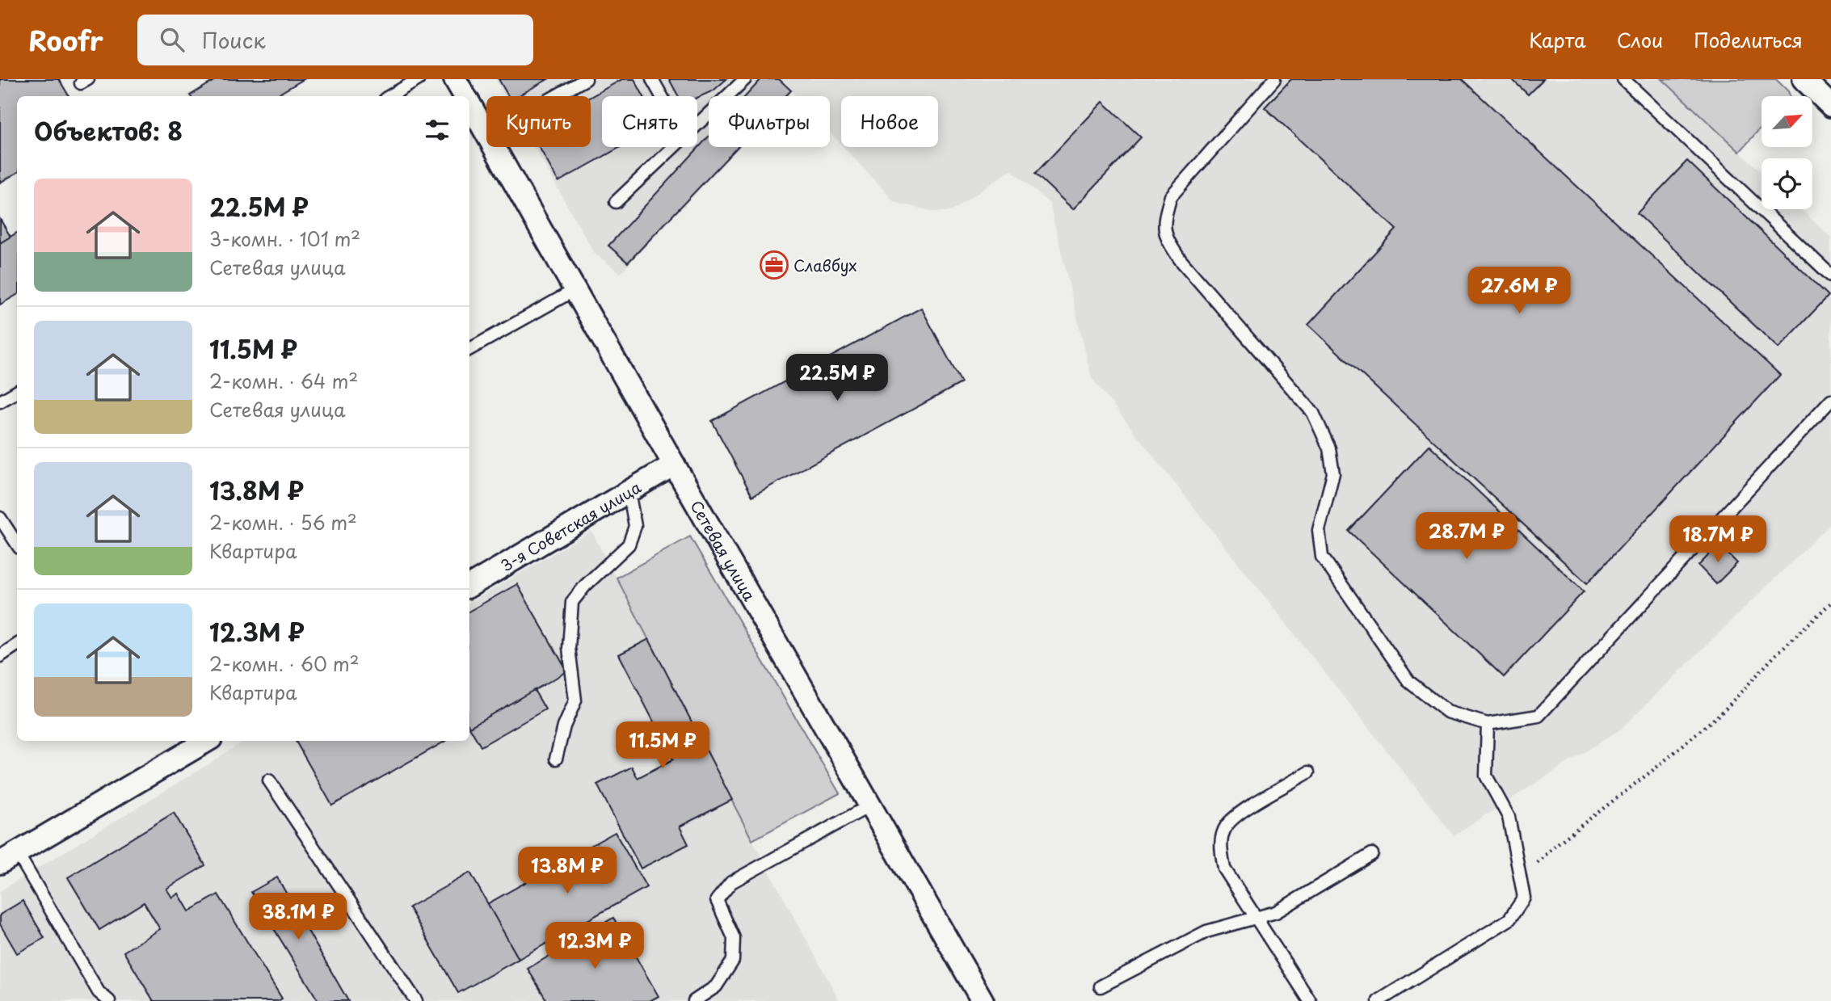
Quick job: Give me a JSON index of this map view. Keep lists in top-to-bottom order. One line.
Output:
{"streets":{"street":["3-я Советская улица","Сетевая улица"]},"crossings":[["3-я Советская улица","Сетевая улица"]],"places":{"office":["Славбух"]},"north":"top right","page":{"header":"Roofr","search":"Поиск","nav":["Карта","Слои","Поделиться"],"chip":["Купить","Снять","Фильтры","Новое"],"heading":"Объектов: 8","list":[{"name":"22.5M ₽","note":"3-комн. · 101 m² · Сетевая улица"},{"name":"11.5M ₽","note":"2-комн. · 64 m² · Сетевая улица"},{"name":"13.8M ₽","note":"2-комн. · 56 m² · Квартира"},{"name":"12.3M ₽","note":"2-комн. · 60 m² · Квартира"}],"price":["27.6M ₽","22.5M ₽","28.7M ₽","18.7M ₽","11.5M ₽","13.8M ₽","38.1M ₽","12.3M ₽"]}}
